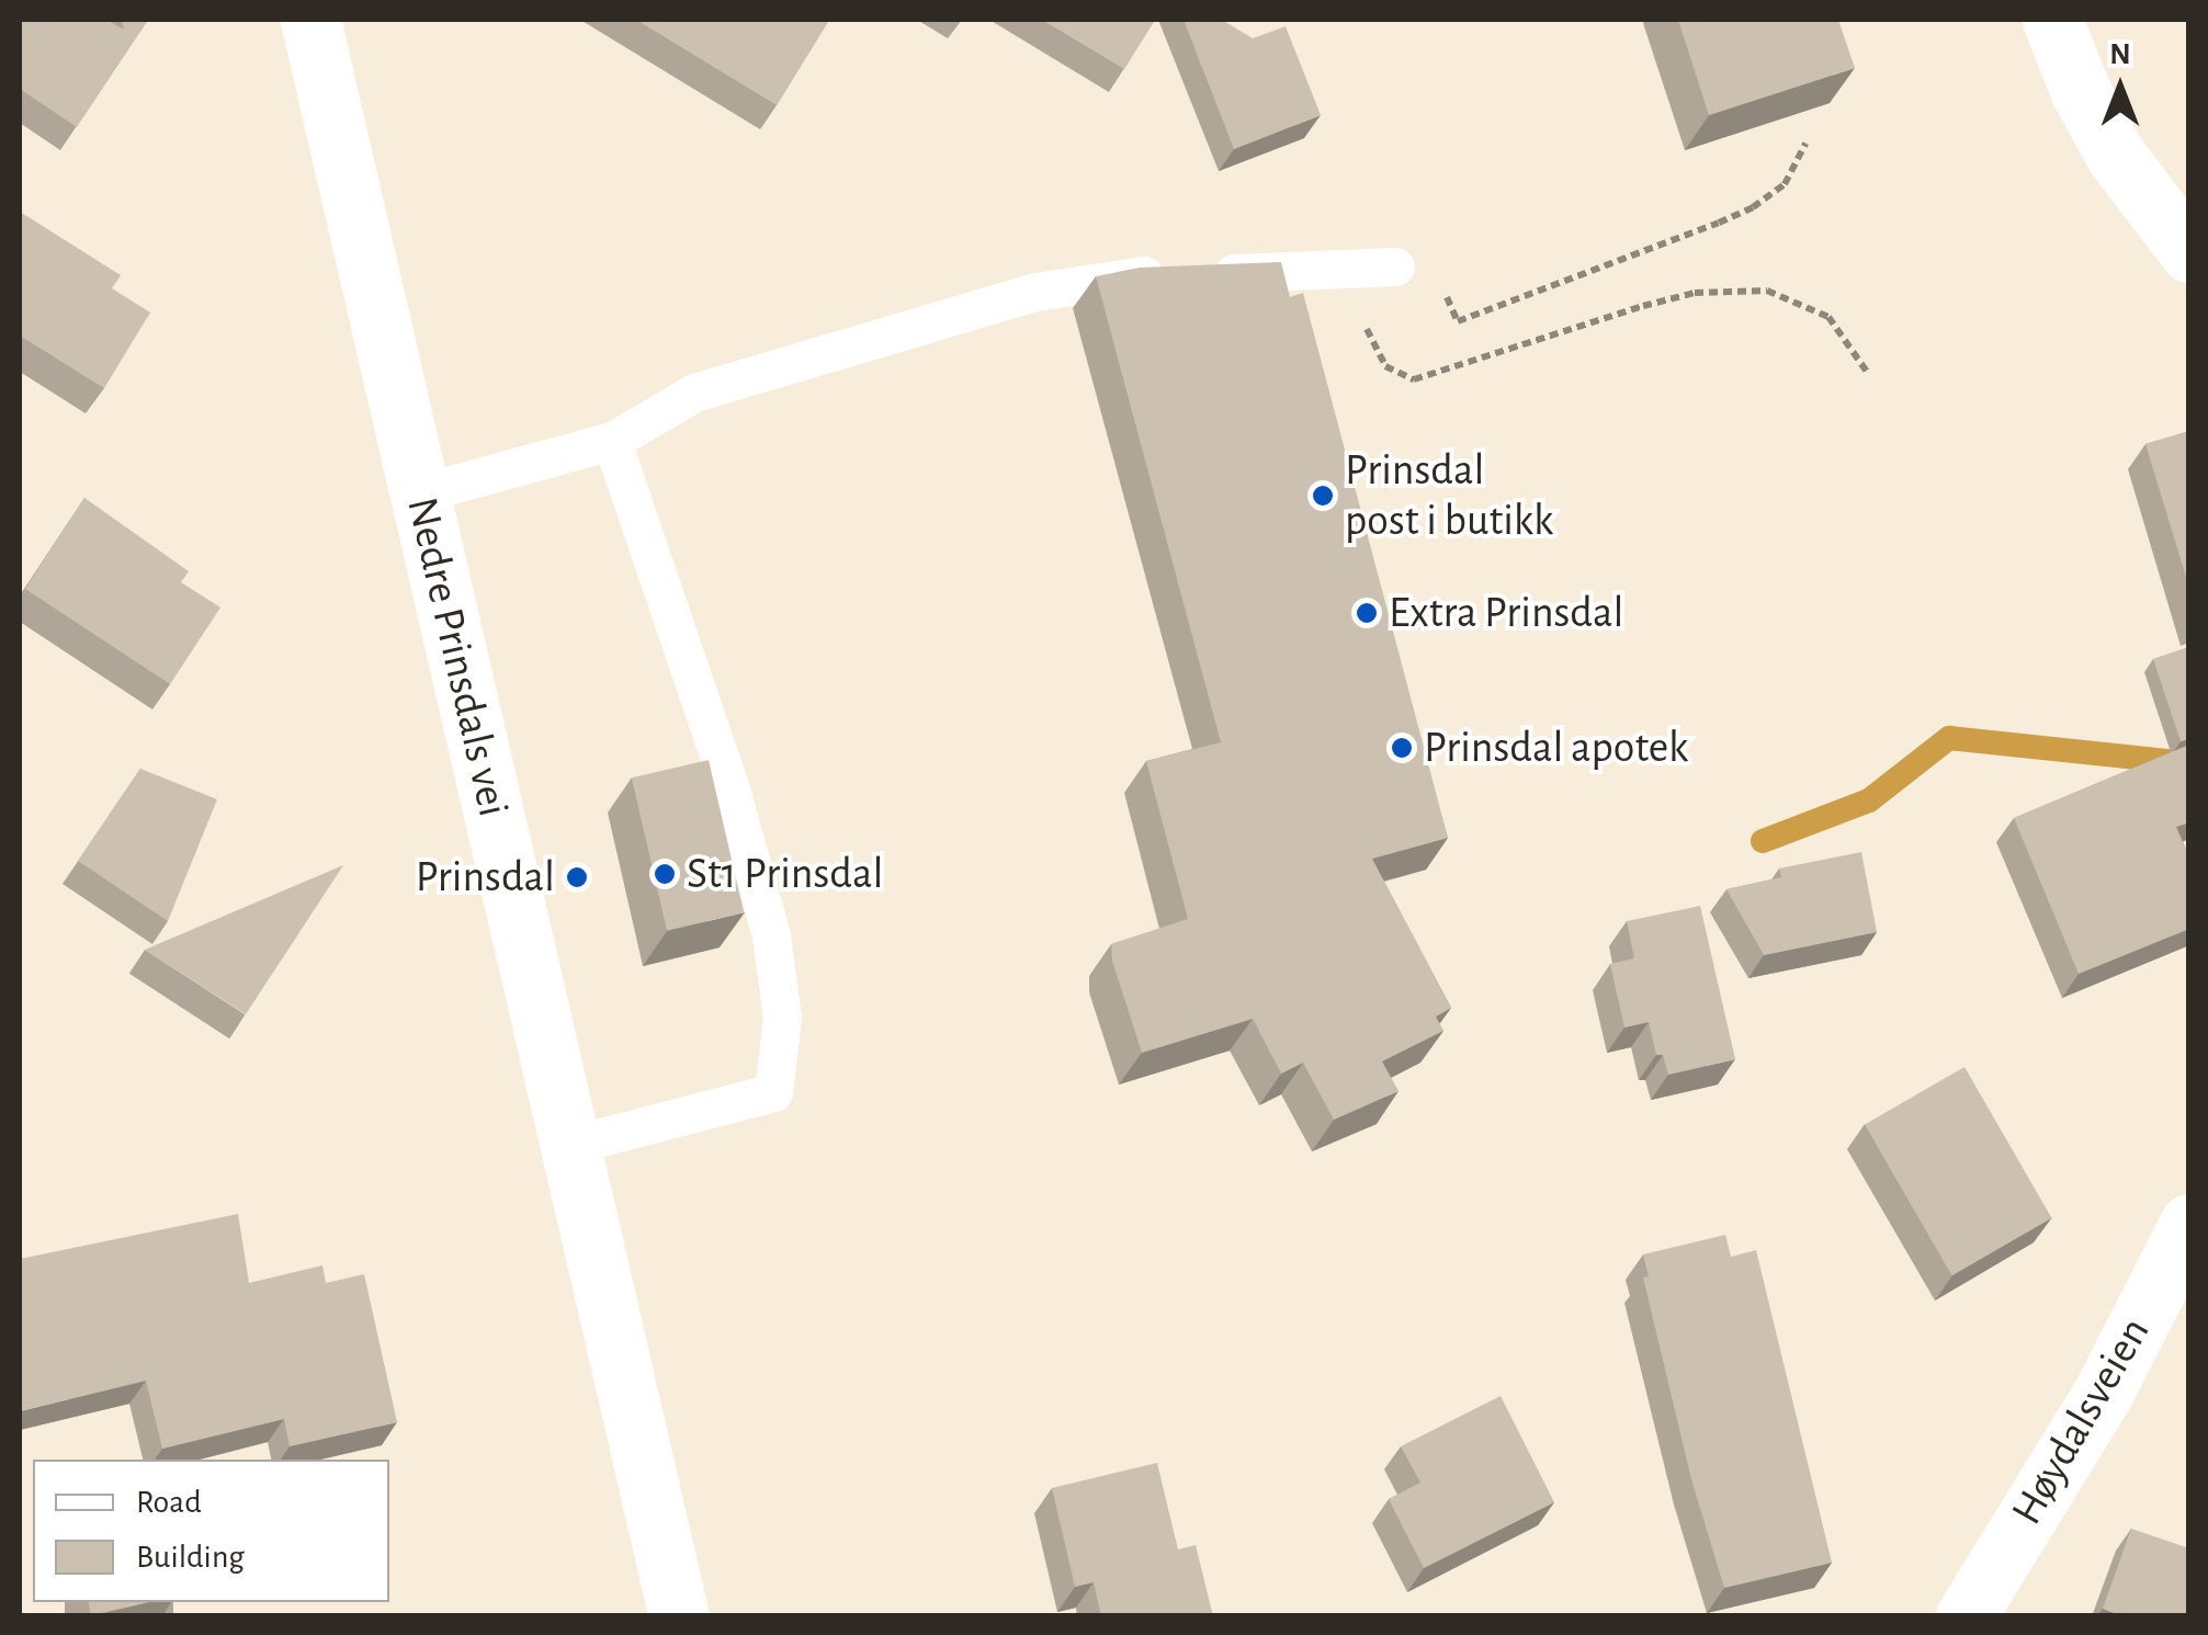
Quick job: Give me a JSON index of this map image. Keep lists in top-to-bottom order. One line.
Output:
{"streets":{"main road":["Nedre Prinsdals vei","Høydalsveien"]},"places":["Prinsdal post i butikk","Extra Prinsdal","Prinsdal apotek","St1 Prinsdal","Prinsdal"],"legend":["Road","Building"],"north":"top"}
